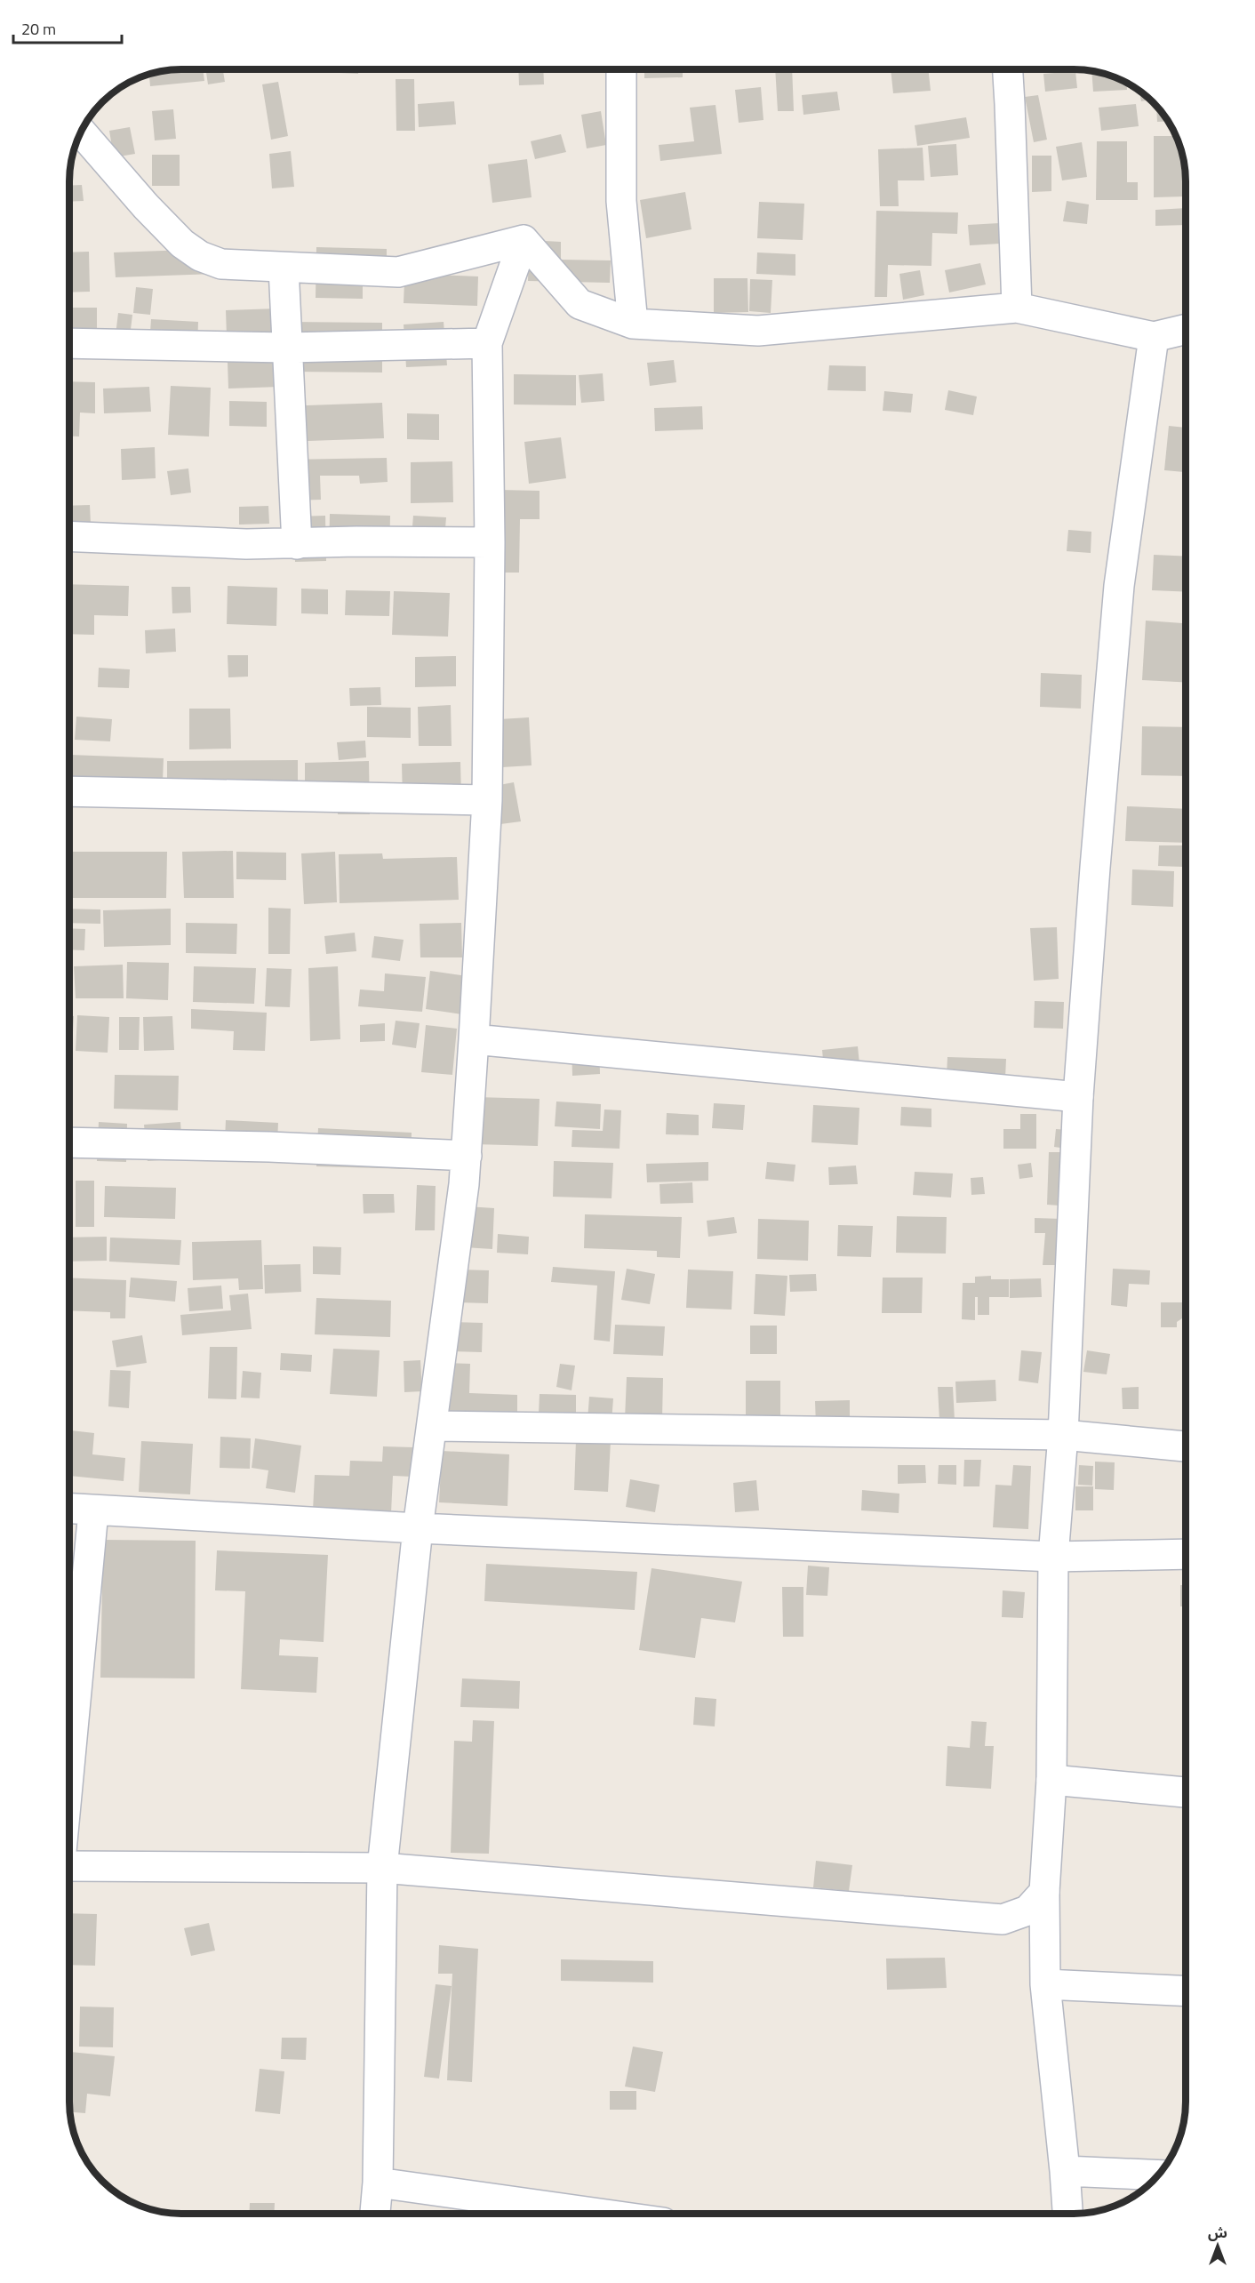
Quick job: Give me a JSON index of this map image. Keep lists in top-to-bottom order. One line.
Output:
{"scale_bar":"20 m","north":"top"}
